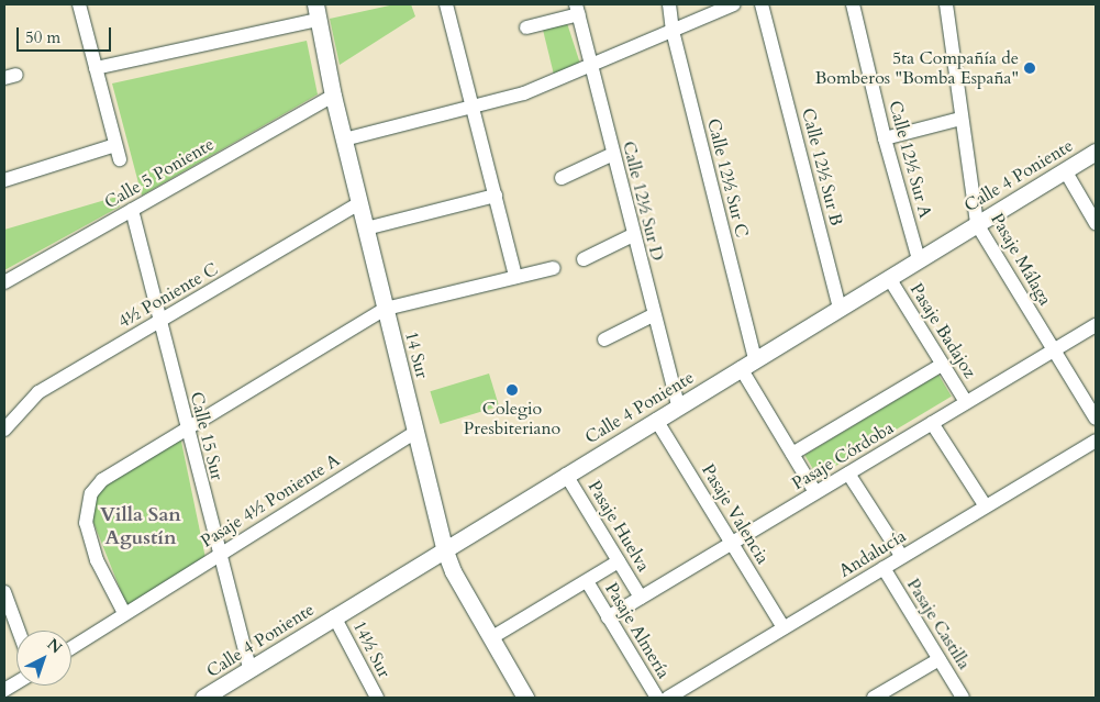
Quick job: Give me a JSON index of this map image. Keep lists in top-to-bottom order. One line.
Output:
{"streets":{"street":["Calle 12½ Sur A","Calle 12½ Sur B","Calle 5 Poniente","Calle 4 Poniente","Calle 12½ Sur C","Calle 12½ Sur D","Pasaje Málaga","4½ Poniente C","Pasaje Badajoz","14 Sur","Calle 15 Sur","Pasaje Córdoba","Pasaje 4½ Poniente A","Pasaje Valencia","Pasaje Huelva","Andalucía","Pasaje Castilla","Pasaje Almería","14½ Sur"]},"crossings":[["Calle 12½ Sur A","Calle 4 Poniente"],["Calle 12½ Sur B","Calle 4 Poniente"],["Calle 5 Poniente","14 Sur"],["Calle 5 Poniente","Calle 15 Sur"],["Calle 4 Poniente","Calle 12½ Sur C"],["Calle 4 Poniente","Calle 12½ Sur D"],["Calle 4 Poniente","Pasaje Málaga"],["Calle 4 Poniente","Pasaje Badajoz"],["Calle 4 Poniente","14 Sur"],["Calle 4 Poniente","Calle 15 Sur"],["Calle 4 Poniente","Pasaje Valencia"],["Calle 4 Poniente","Pasaje Huelva"],["Calle 4 Poniente","14½ Sur"],["Calle 12½ Sur C","Pasaje Córdoba"],["Pasaje Málaga","Pasaje Córdoba"],["4½ Poniente C","14 Sur"],["4½ Poniente C","Calle 15 Sur"],["Pasaje Badajoz","Pasaje Córdoba"],["14 Sur","Pasaje 4½ Poniente A"],["Calle 15 Sur","Pasaje 4½ Poniente A"],["Pasaje Córdoba","Pasaje Valencia"],["Pasaje Córdoba","Pasaje Huelva"],["Pasaje Córdoba","Pasaje Almería"],["Pasaje Valencia","Andalucía"],["Andalucía","Pasaje Castilla"]],"districts":["Villa San Agustín"],"places":["5ta Compañía de Bomberos \"Bomba España\"","Colegio Presbiteriano"],"scale_bar":"50 m","north":"top right"}
